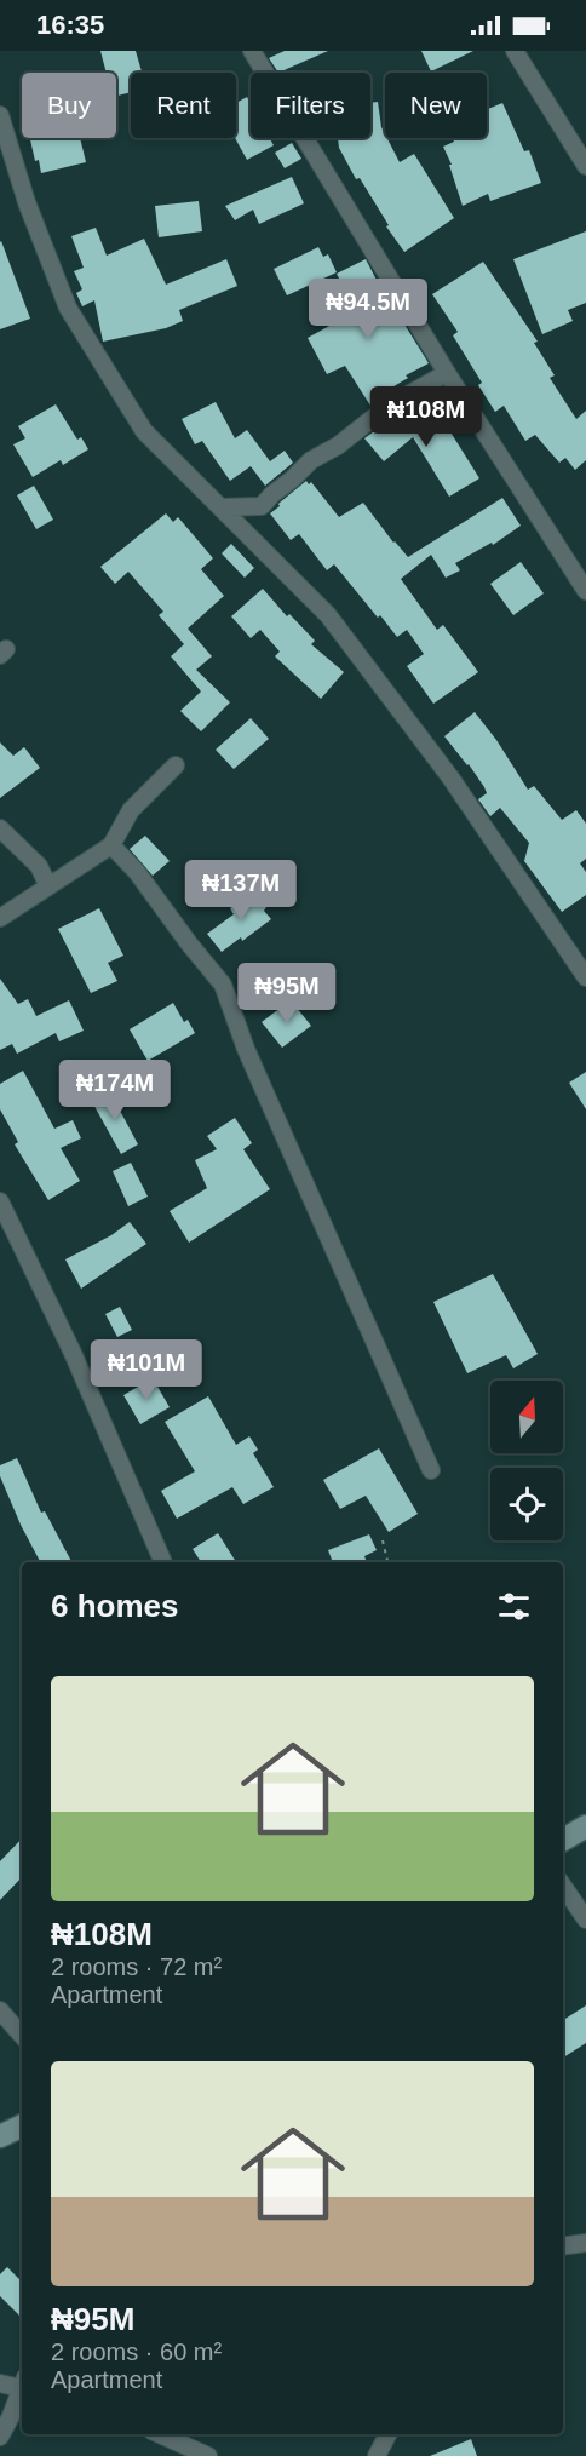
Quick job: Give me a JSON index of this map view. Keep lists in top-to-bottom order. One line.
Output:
{"north":"top","page":{"status":"16:35","chip":["Buy","Rent","Filters","New"],"price":["₦94.5M","₦108M","₦137M","₦95M","₦174M","₦101M"],"heading":"6 homes","list":[{"name":"₦108M","note":"2 rooms · 72 m² · Apartment"},{"name":"₦95M","note":"2 rooms · 60 m² · Apartment"}]}}
